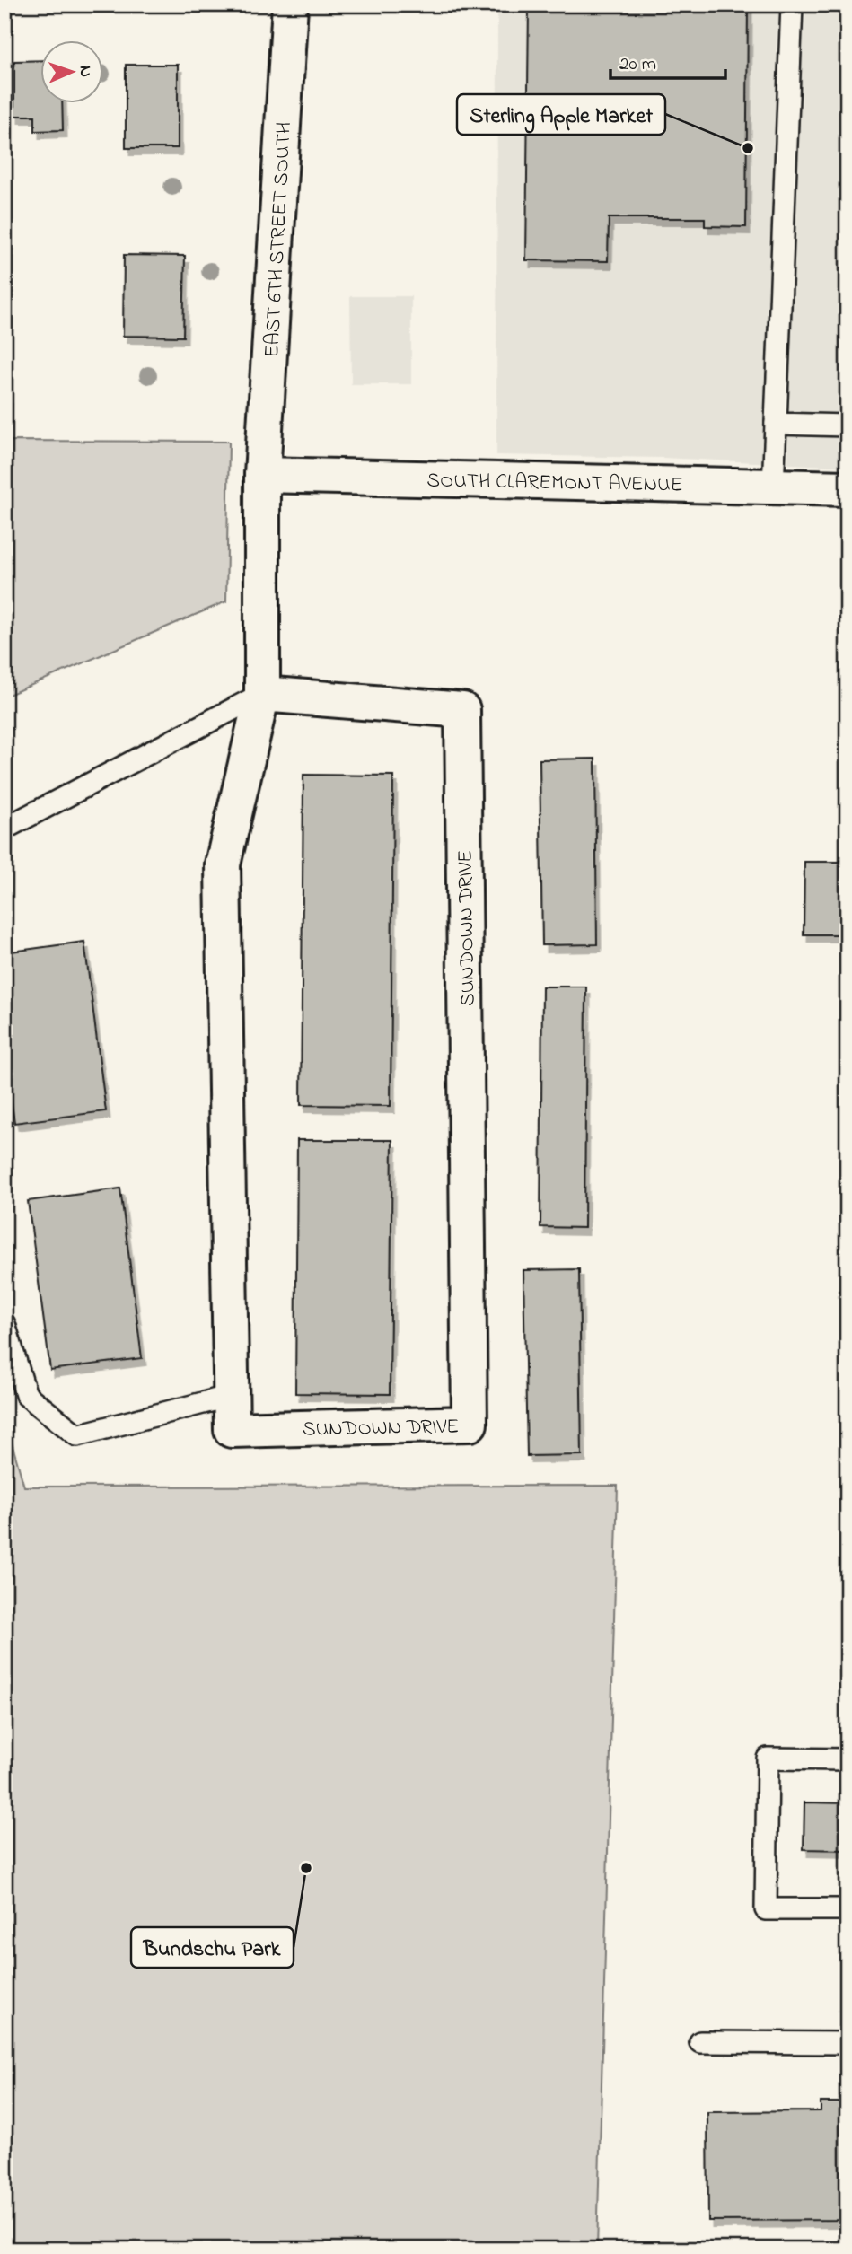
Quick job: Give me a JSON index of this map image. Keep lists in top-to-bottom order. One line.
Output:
{"streets":{"street":["EAST 6TH STREET SOUTH","SOUTH CLAREMONT AVENUE","SUNDOWN DRIVE"]},"crossings":[["EAST 6TH STREET SOUTH","SOUTH CLAREMONT AVENUE"],["EAST 6TH STREET SOUTH","SUNDOWN DRIVE"],["SOUTH CLAREMONT AVENUE","SUNDOWN DRIVE"]],"places":["Sterling Apple Market","Bundschu Park"],"scale_bar":"20 m","north":"right"}
